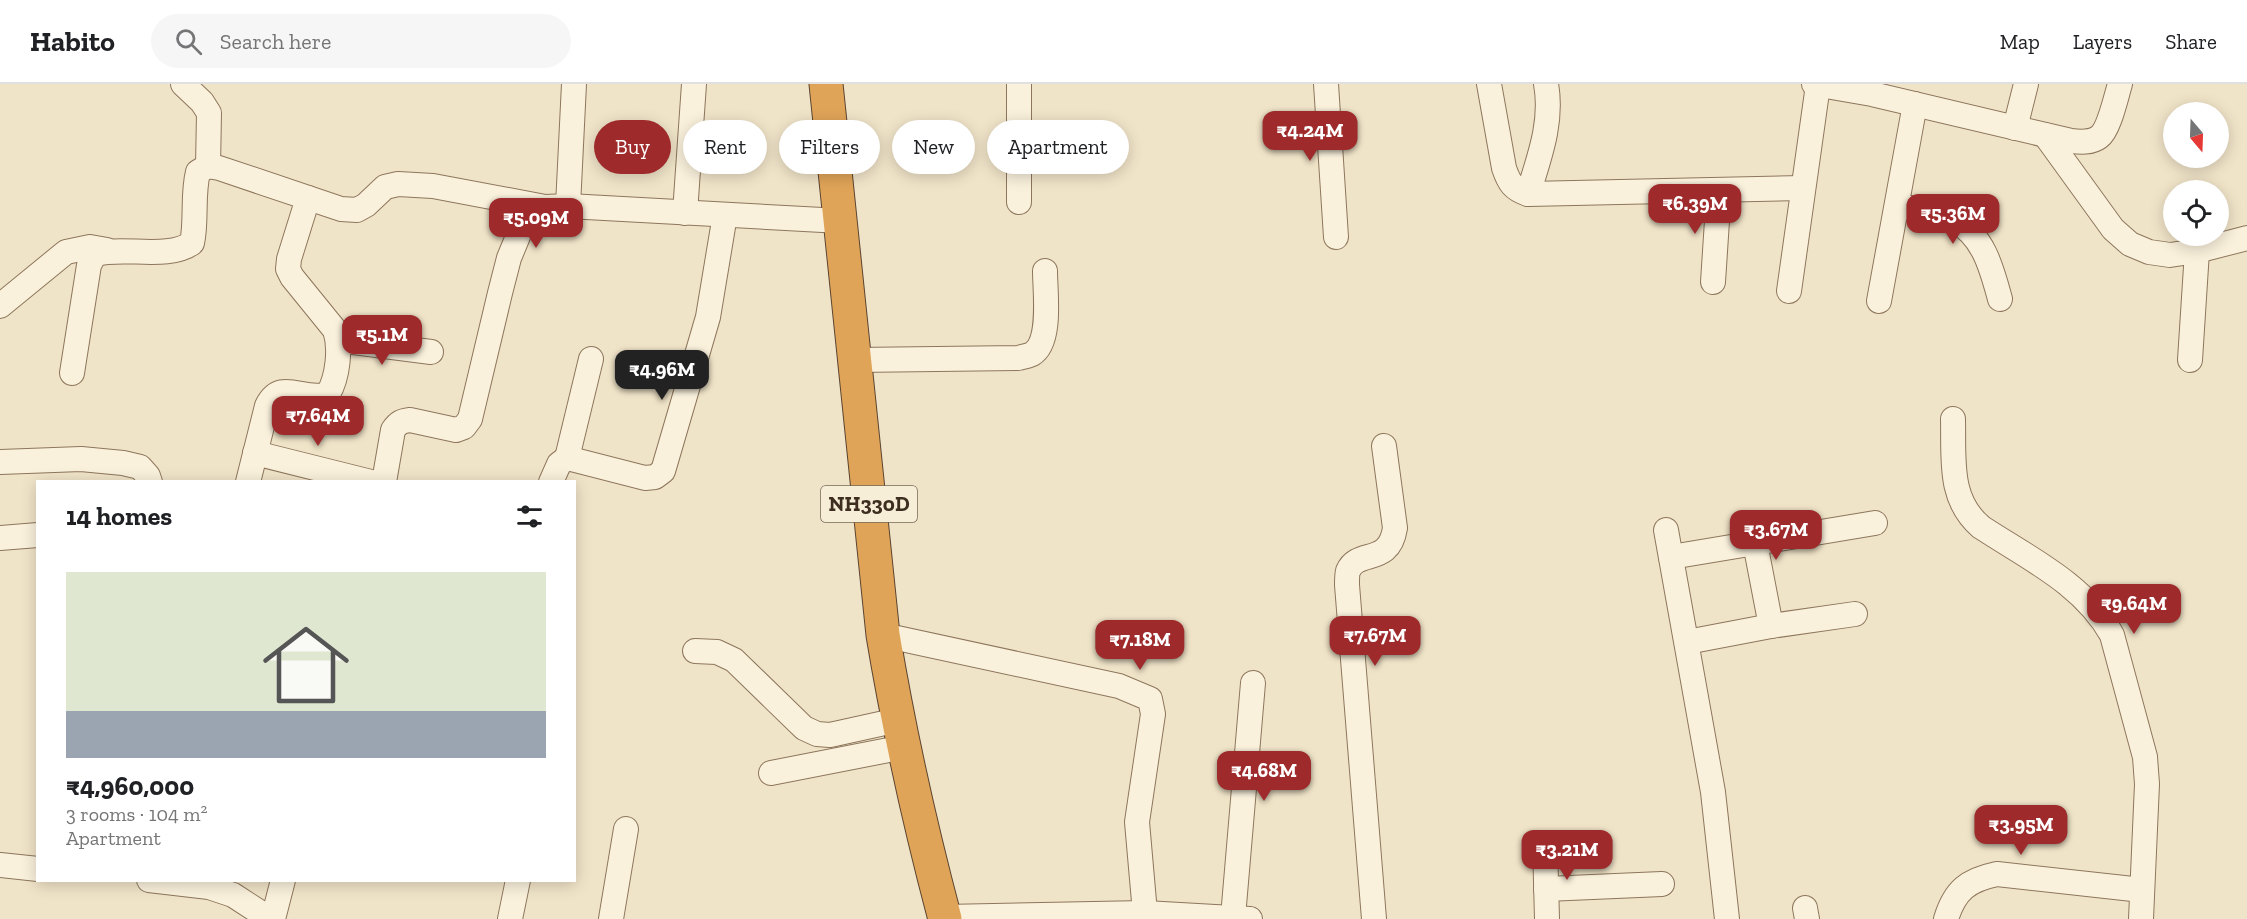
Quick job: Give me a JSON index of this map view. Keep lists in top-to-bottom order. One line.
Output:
{"streets":{"highway":["NH330D"]},"north":"bottom","page":{"header":"Habito","search":"Search here","nav":["Map","Layers","Share"],"price":["₹4.24M","₹6.39M","₹5.36M","₹5.09M","₹5.1M","₹4.96M","₹7.64M","₹3.67M","₹9.64M","₹7.67M","₹7.18M","₹4.68M","₹3.95M","₹3.21M"],"chip":["Buy","Rent","Filters","New","Apartment"],"heading":"14 homes","list":[{"name":"₹4,960,000","note":"3 rooms · 104 m² · Apartment"}]}}
